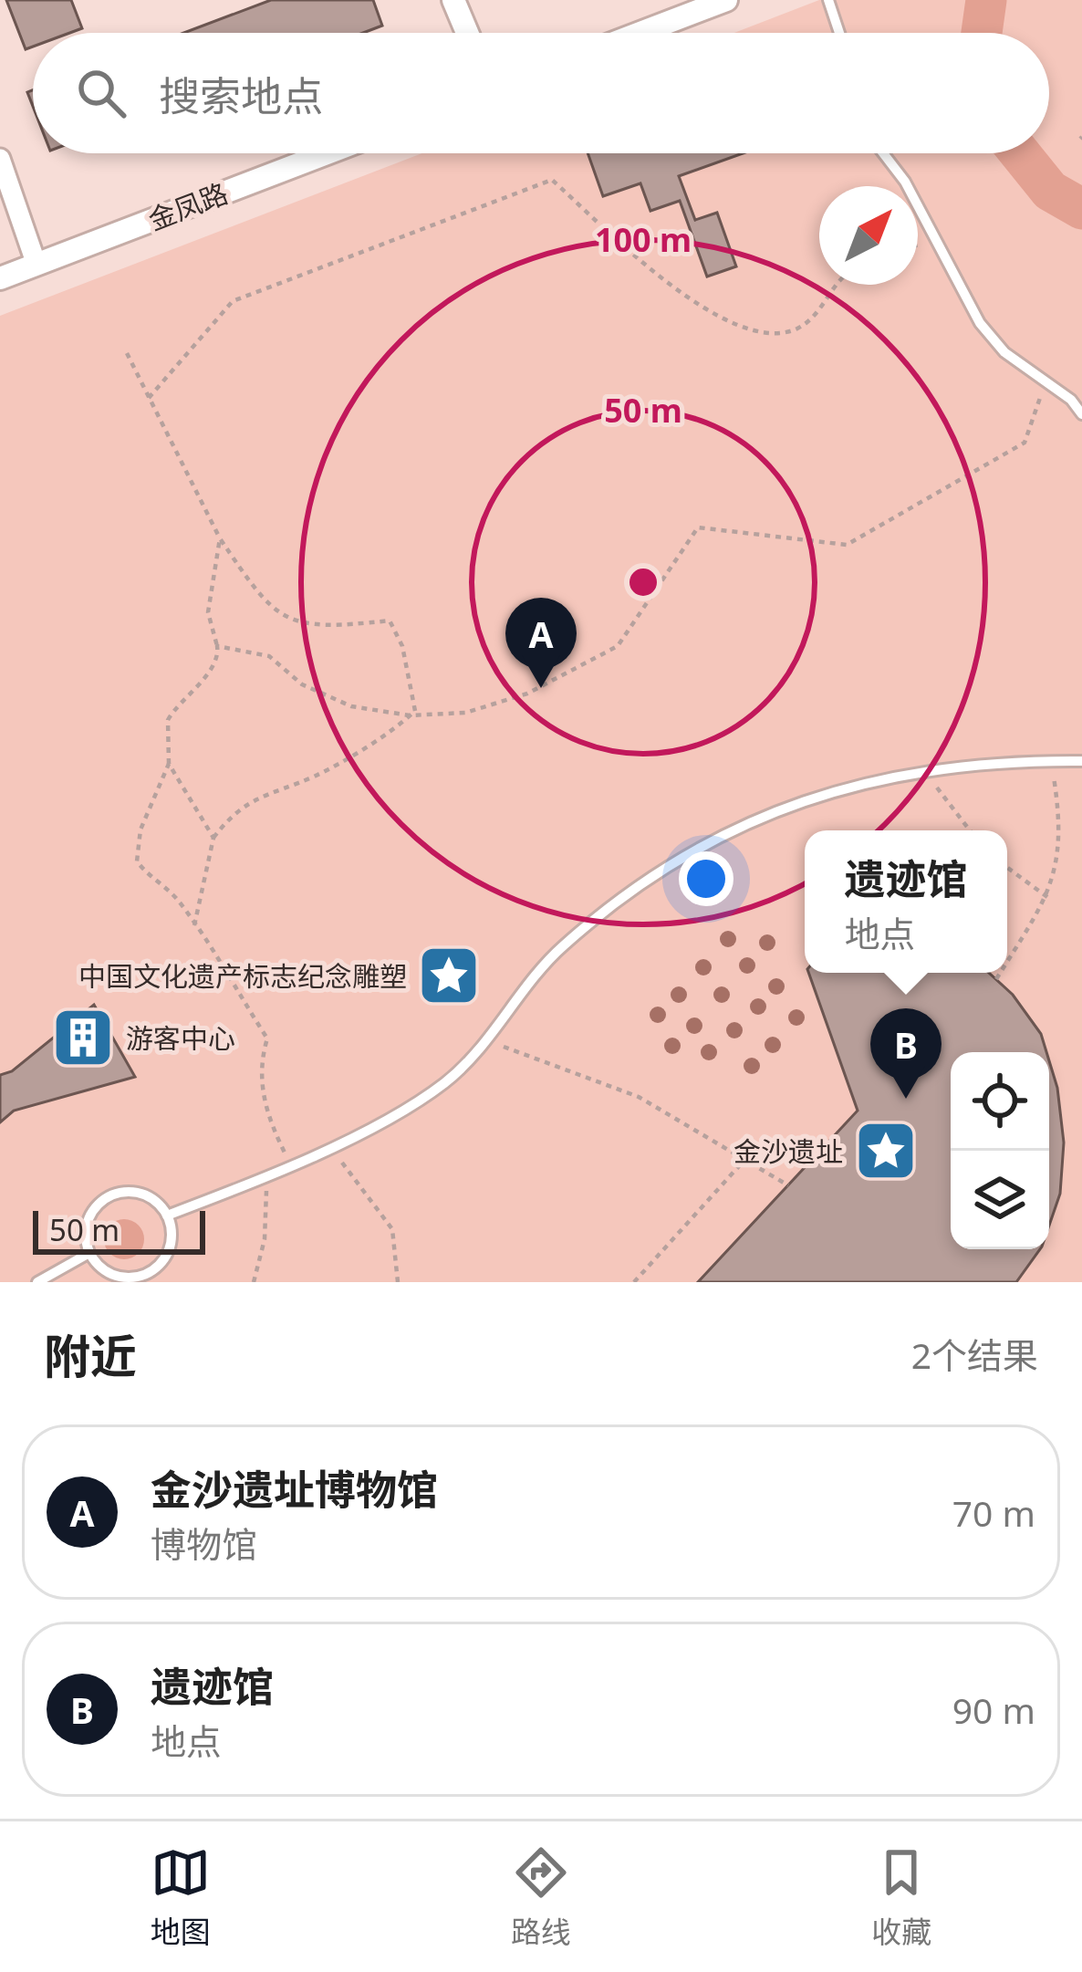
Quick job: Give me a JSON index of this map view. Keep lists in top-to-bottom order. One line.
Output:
{"streets":{"street":["金凤路"]},"places":{"place":["中国文化遗产标志纪念雕塑","金沙遗址"],"building":["游客中心"]},"scale_bar":"50 m","north":"top right","page":{"search":"搜索地点","pins":["A","B"],"popup":["遗迹馆","地点"],"scale":"50 m","heading":["附近","2个结果"],"list":[{"mark":"A","name":"金沙遗址博物馆","note":"博物馆","value":"70 m"},{"mark":"B","name":"遗迹馆","note":"地点","value":"90 m"}],"nav":["地图","路线","收藏"]},"rings":["100 m","50 m"]}
